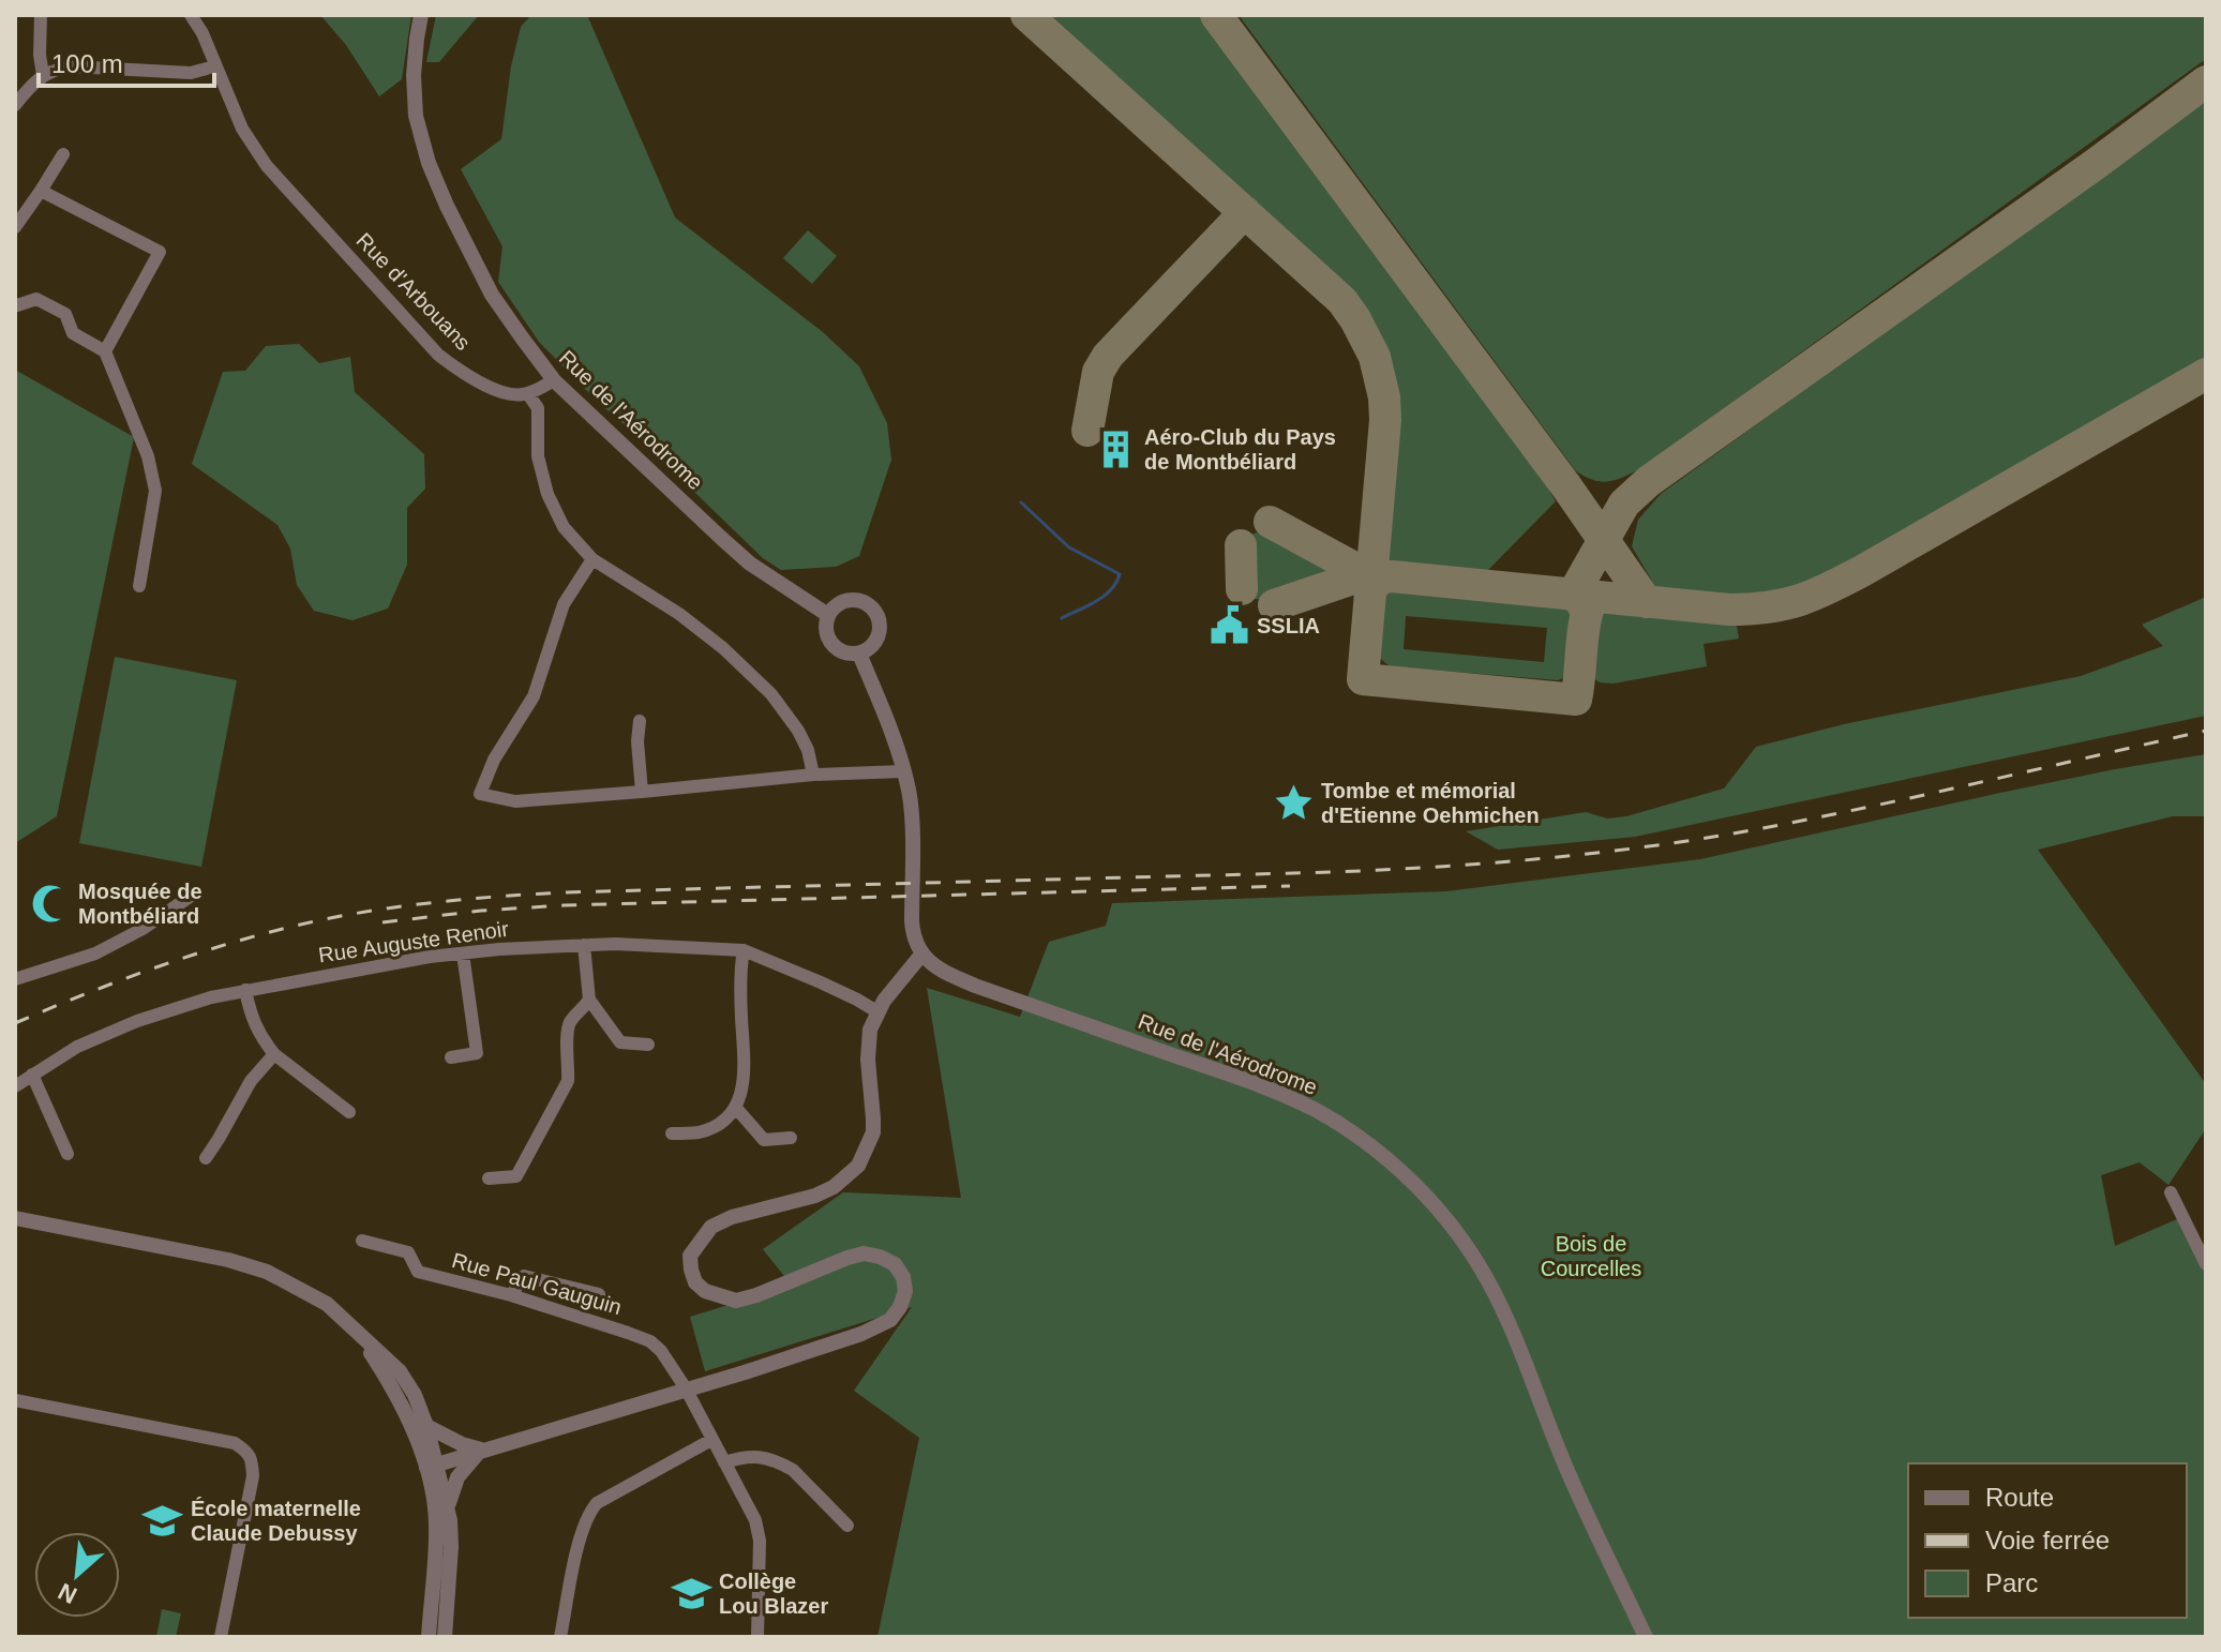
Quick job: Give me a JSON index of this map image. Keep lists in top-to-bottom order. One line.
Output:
{"streets":{"street":["Rue d'Arbouans","Rue de l'Aérodrome","Rue Auguste Renoir","Rue Paul Gauguin"]},"parks":["Bois de Courcelles"],"places":{"building":["Aéro-Club du Pays de Montbéliard"],"public building":["SSLIA"],"place":["Tombe et mémorial d'Etienne Oehmichen"],"mosque":["Mosquée de Montbéliard"],"school or university":["École maternelle Claude Debussy","Collège Lou Blazer"]},"legend":["Route","Voie ferrée","Parc"],"scale_bar":"100 m","north":"bottom left"}
